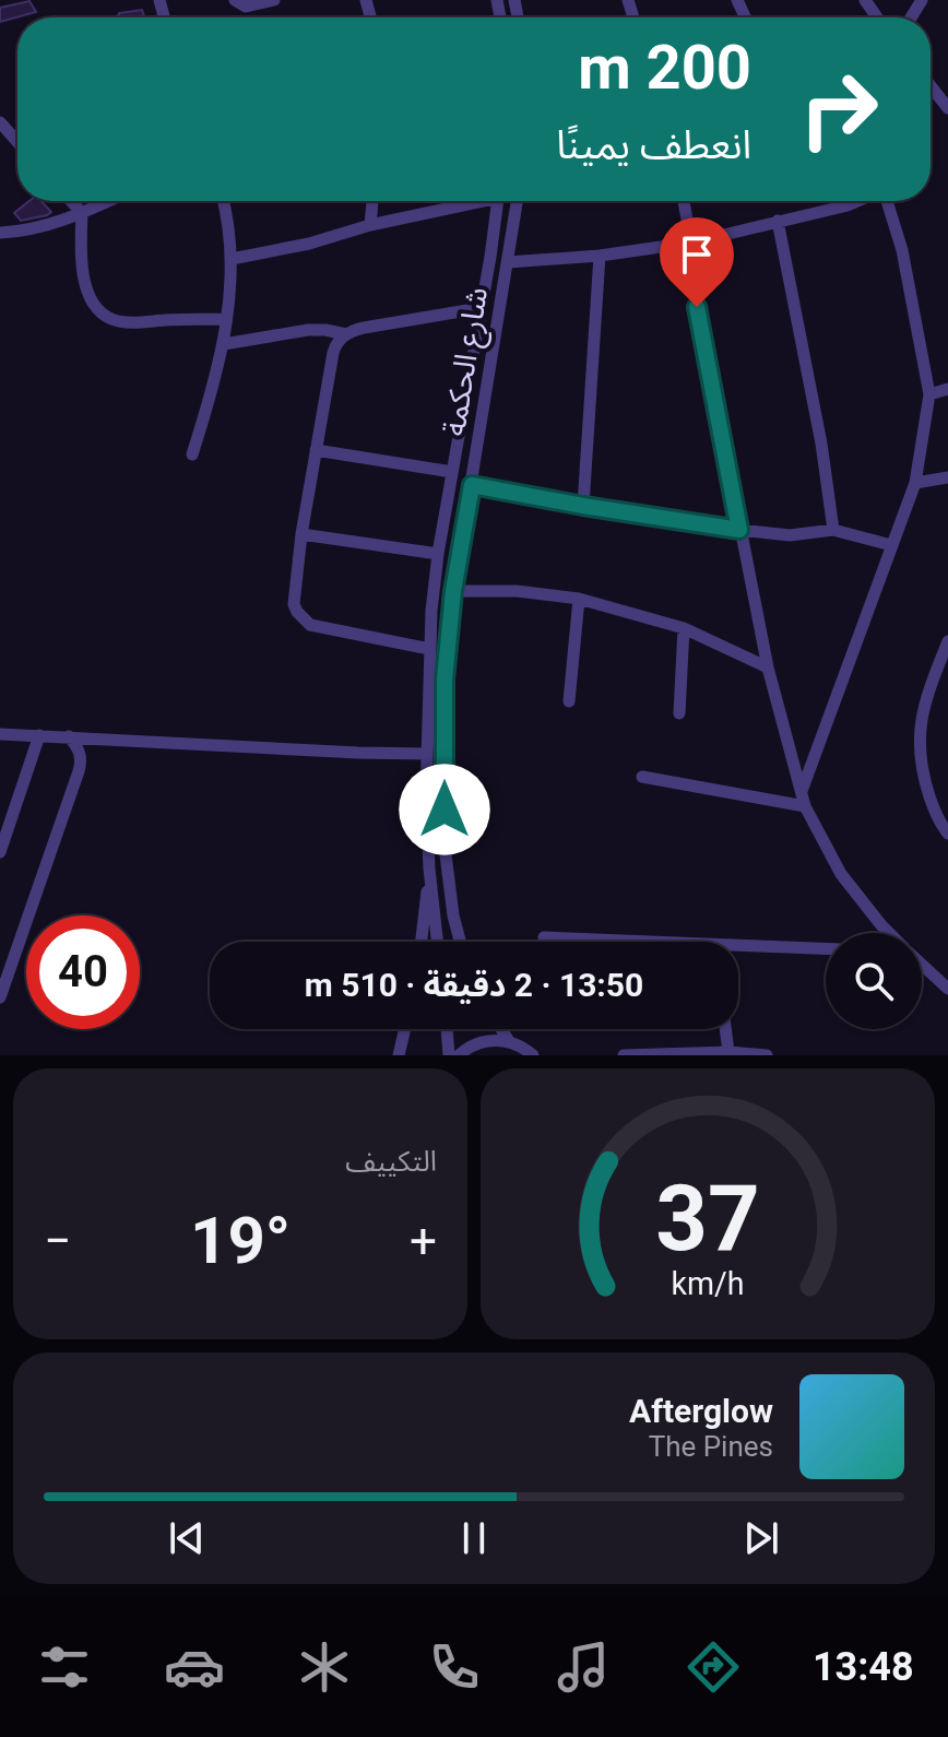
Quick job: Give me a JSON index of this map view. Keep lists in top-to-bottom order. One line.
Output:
{"streets":{"street":["شارع الحكمة"]},"page":{"turn":["200 m","انعطف يمينًا"],"limit":"40","trip":"13:50 · 2 دقيقة · 510 m","tile":"التكييف","heat":["−","19°","+"],"song":["Afterglow","The Pines"],"tabs":"13:48","gauge":["37","km/h"]}}
